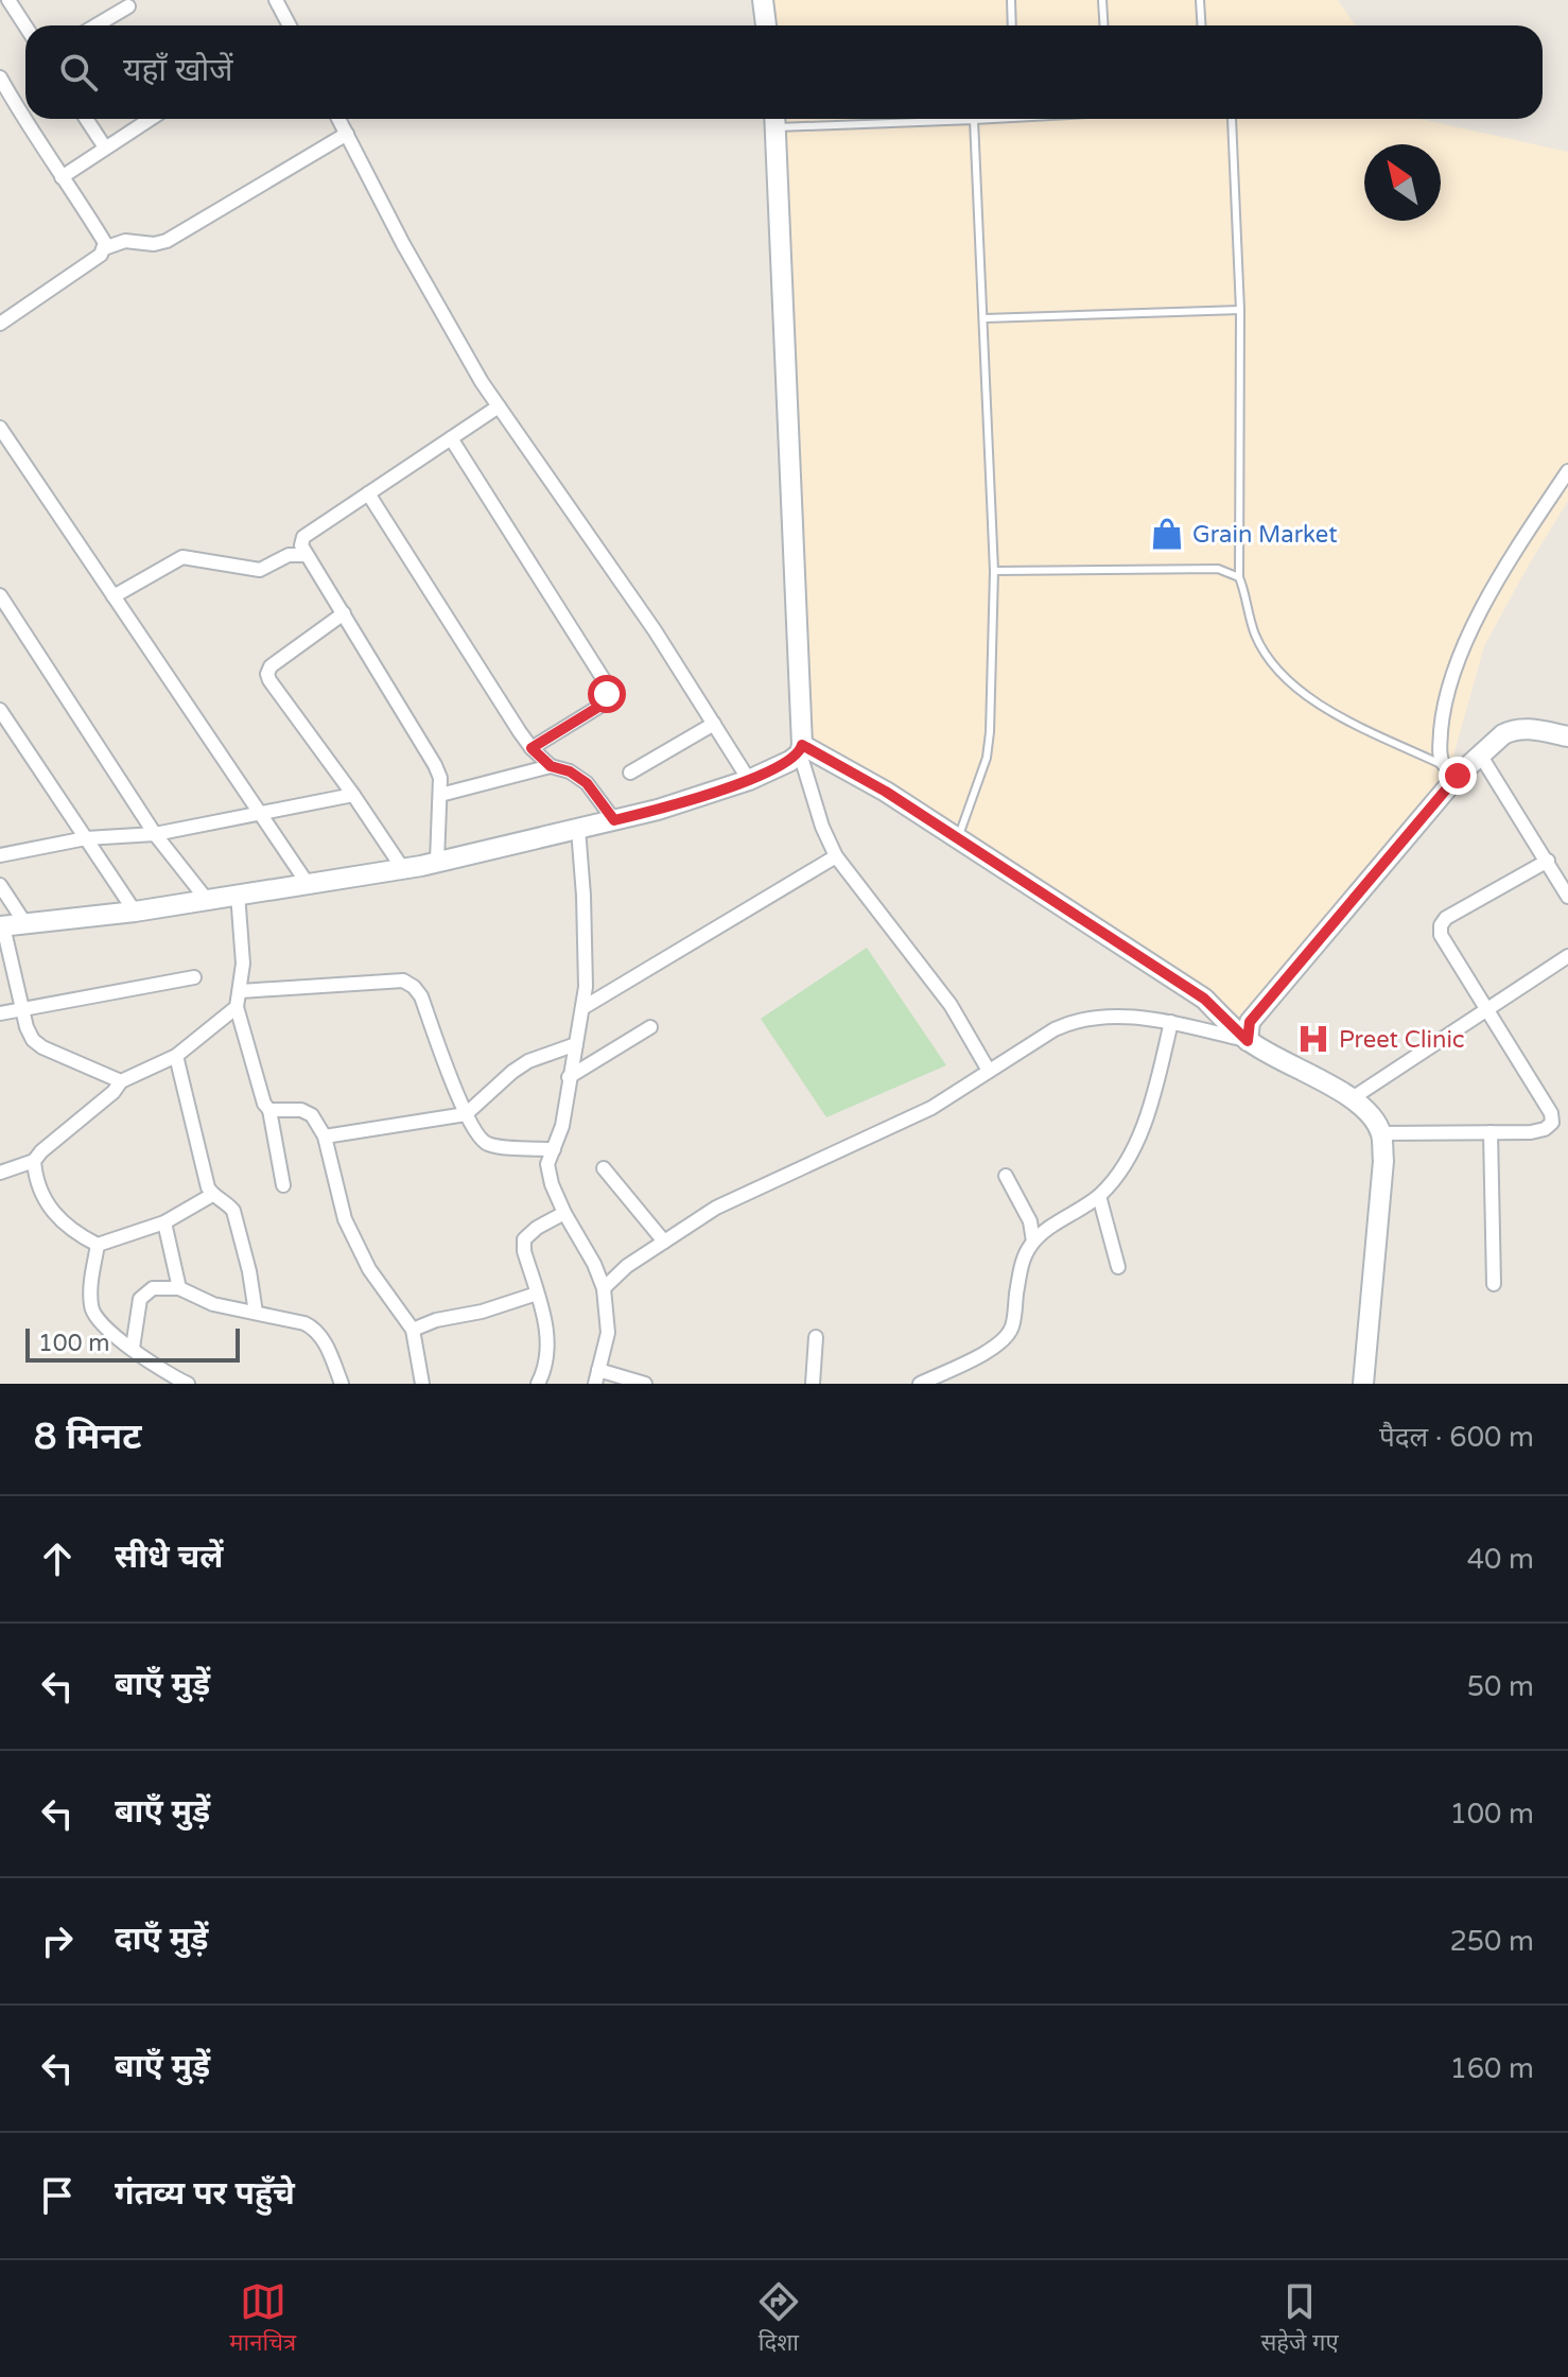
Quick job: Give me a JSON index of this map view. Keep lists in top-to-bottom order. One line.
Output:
{"places":{"shop":["Grain Market"],"hospital":["Preet Clinic"]},"scale_bar":"100 m","north":"top left","page":{"search":"यहाँ खोजें","scale":"100 m","heading":["8 मिनट","पैदल · 600 m"],"list":[["सीधे चलें","40 m"],["बाएँ मुड़ें","50 m"],["बाएँ मुड़ें","100 m"],["दाएँ मुड़ें","250 m"],["बाएँ मुड़ें","160 m"],"गंतव्य पर पहुँचे"],"nav":["मानचित्र","दिशा","सहेजे गए"]}}
